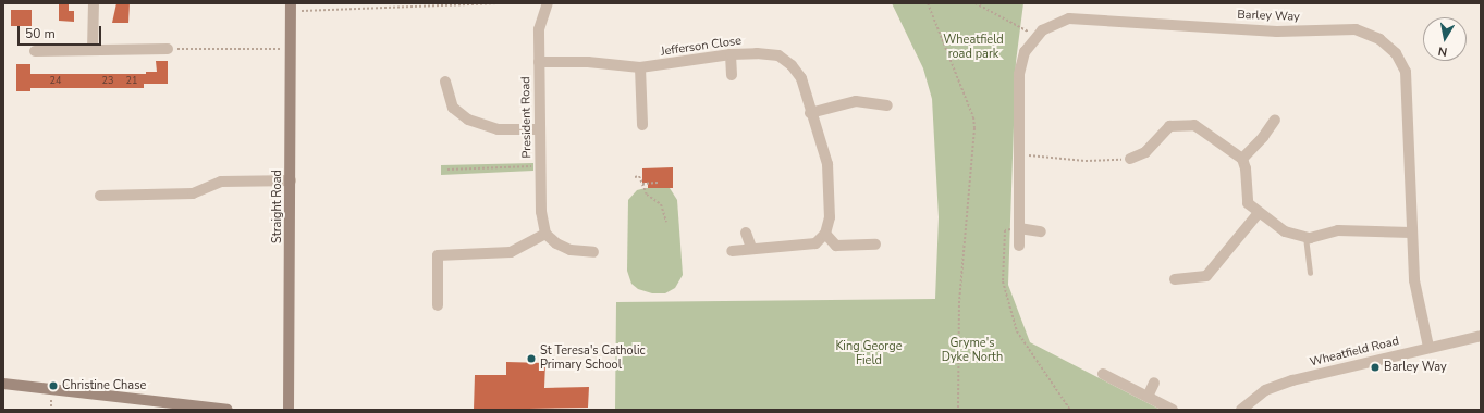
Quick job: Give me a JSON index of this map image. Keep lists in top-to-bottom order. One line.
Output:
{"streets":{"street":["Barley Way","Jefferson Close","President Road","Straight Road","Wheatfield Road"]},"crossings":[["Barley Way","Wheatfield Road"],["Jefferson Close","President Road"]],"parks":["Wheatfield road park","Gryme's Dyke North","King George Field"],"places":["St Teresa's Catholic Primary School","Barley Way","Christine Chase"],"house_numbers":["24","23","21"],"scale_bar":"50 m","north":"bottom"}
